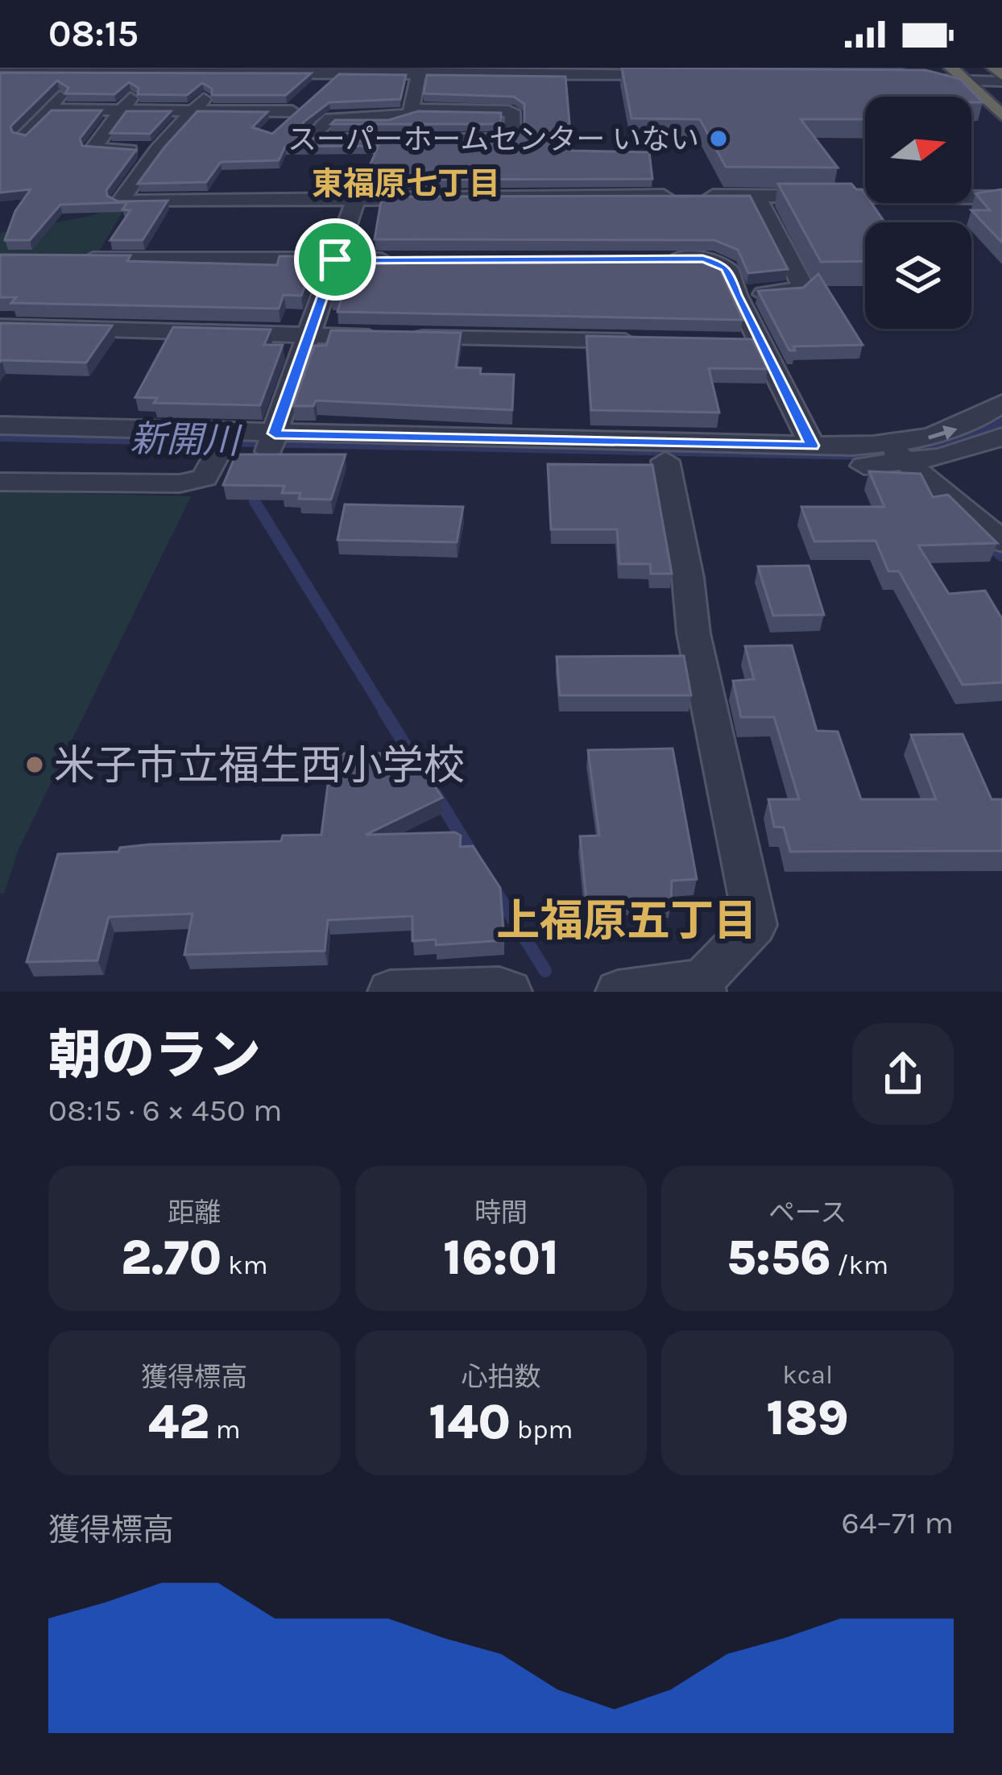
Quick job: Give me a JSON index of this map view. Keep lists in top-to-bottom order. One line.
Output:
{"districts":["東福原七丁目","上福原五丁目"],"water":["新開川"],"places":["スーパーホームセンター いない","米子市立福生西小学校"],"north":"right","page":{"status":"08:15","heading":["朝のラン","08:15 · 6 × 450 m"],"stats":[["距離","2.70 km"],["時間","16:01"],["ペース","5:56 /km"],["獲得標高","42 m"],["心拍数","140 bpm"],["kcal","189"]],"chart":["獲得標高","64–71 m"]}}
